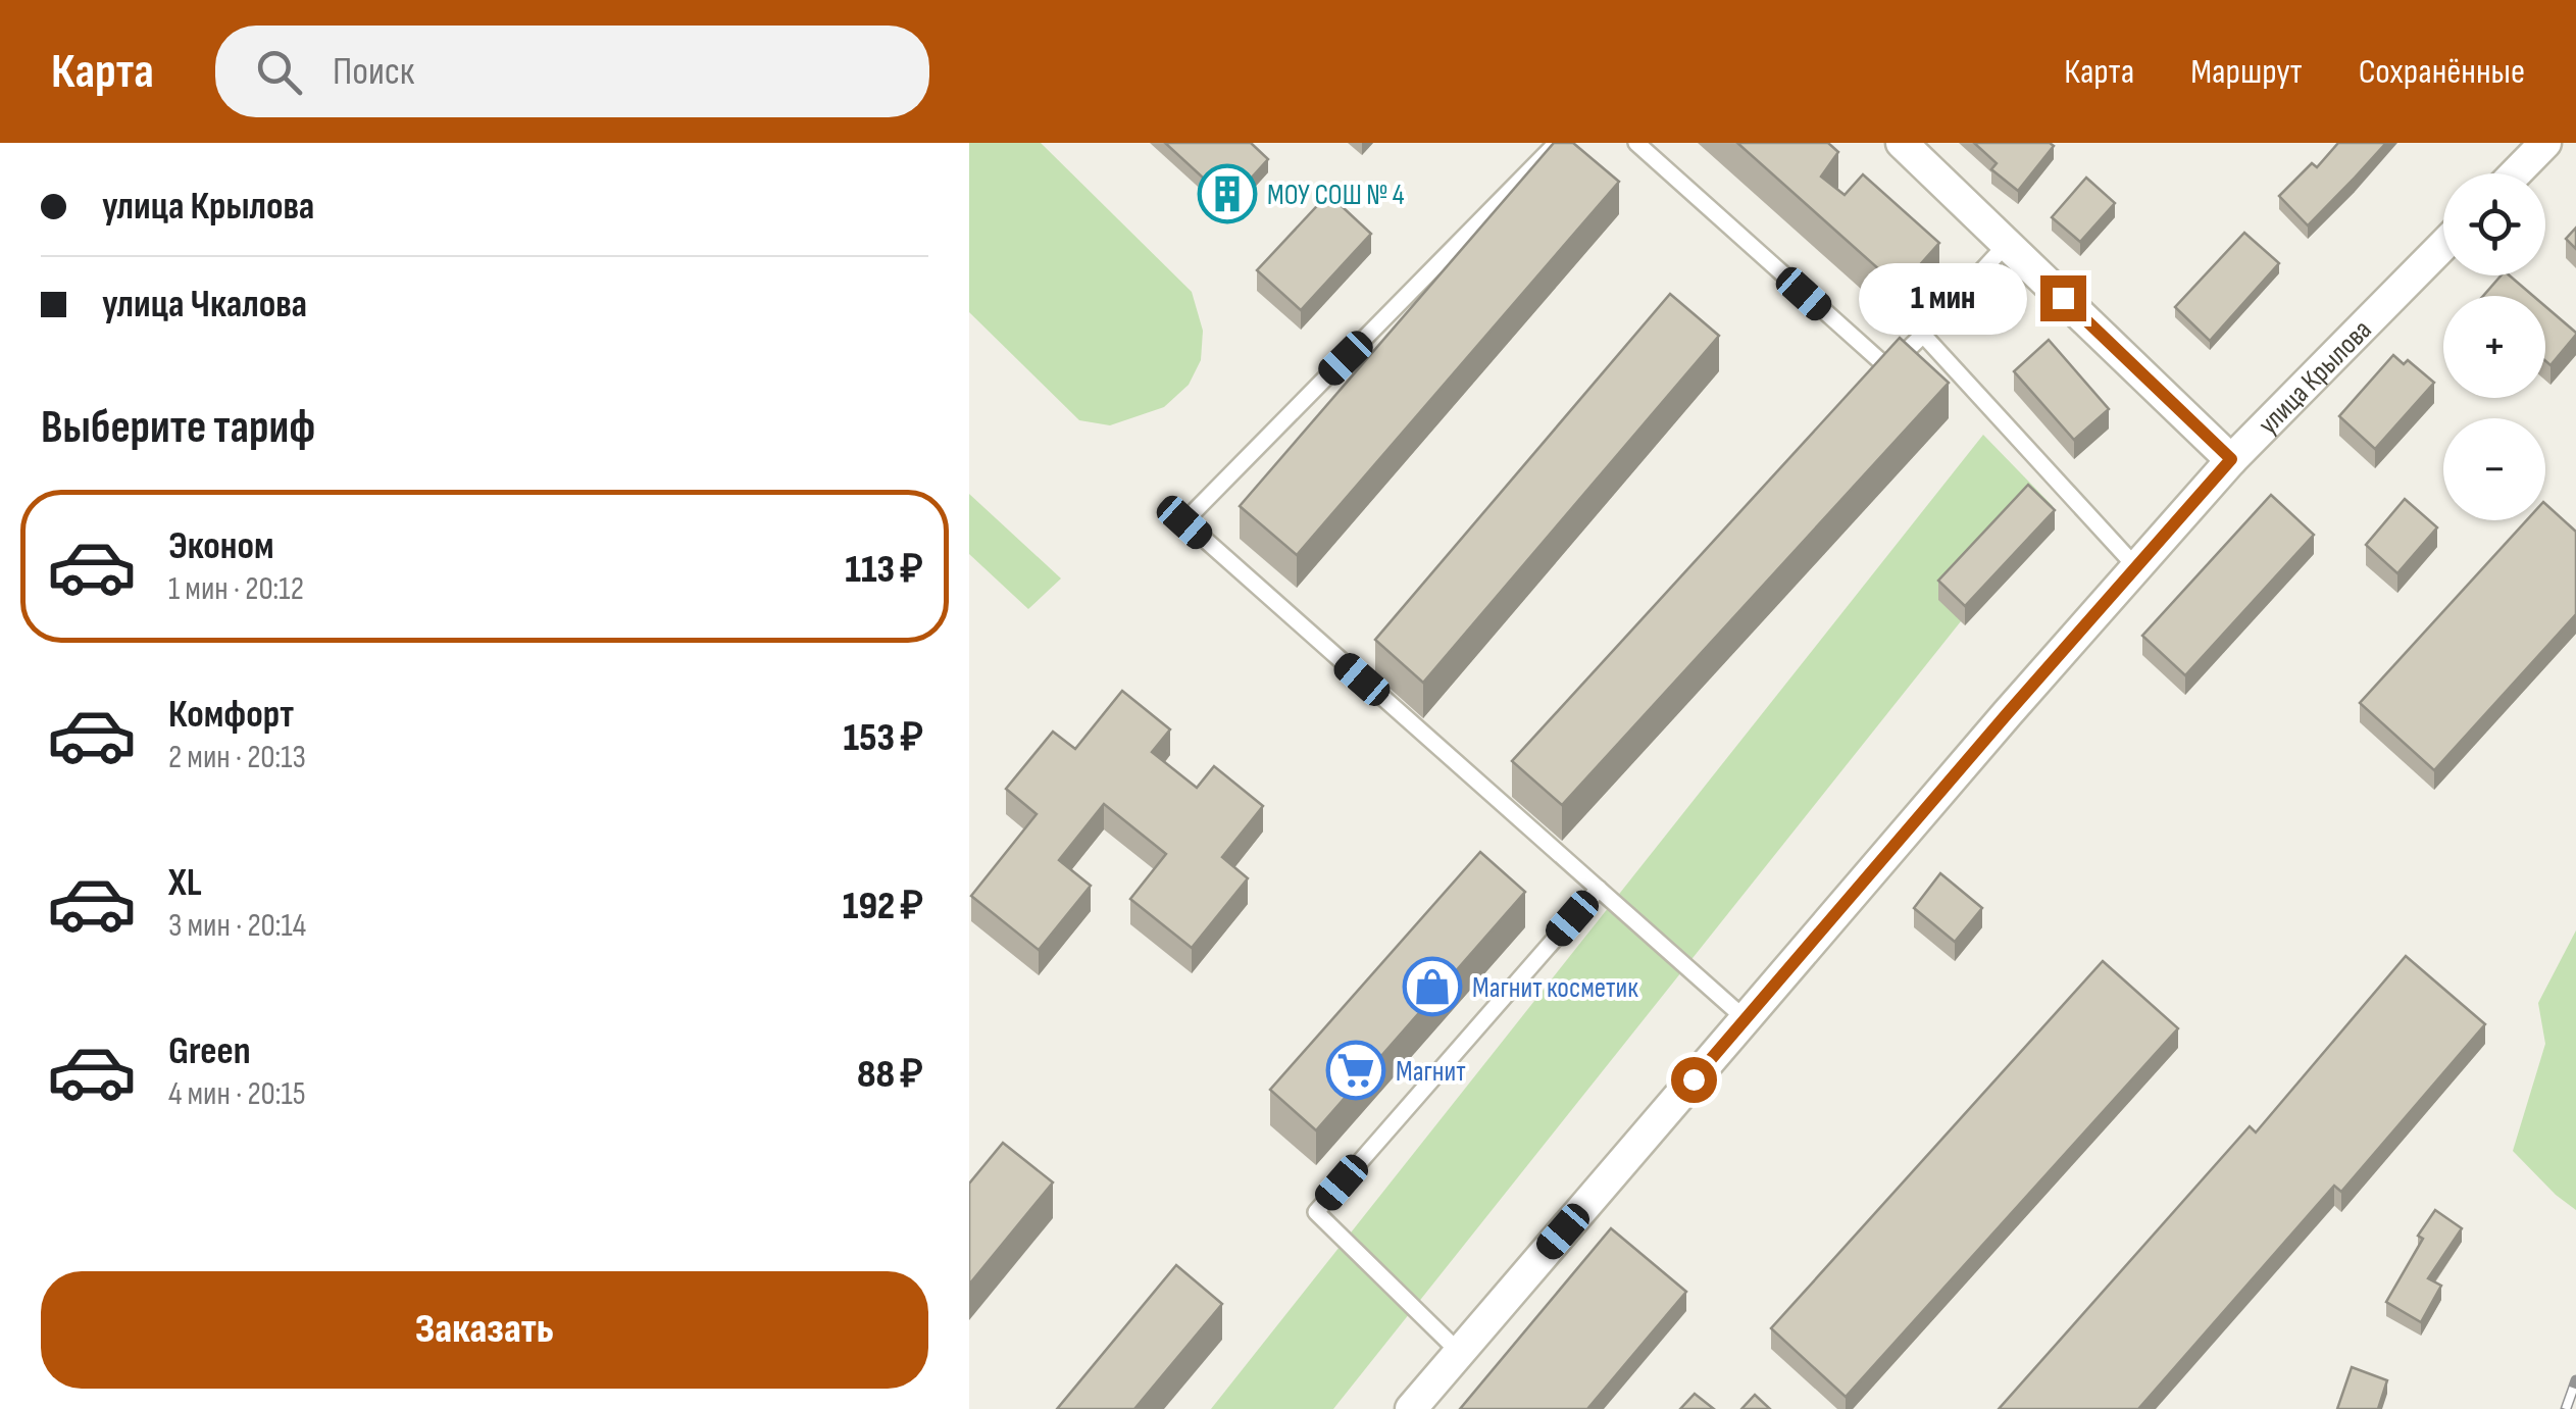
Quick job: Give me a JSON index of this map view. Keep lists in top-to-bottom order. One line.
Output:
{"streets":{"street":["улица Крылова"]},"places":{"building":["МОУ СОШ № 4"],"shop":["Магнит косметик"],"supermarket":["Магнит"]},"page":{"header":"Карта","search":"Поиск","nav":["Карта","Маршрут","Сохранённые"],"banner":["улица Крылова","улица Чкалова"],"map_buttons":["+","−"],"bubble":"1 мин","heading":"Выберите тариф","list":[{"name":"Эконом","note":"1 мин · 20:12","value":"113 ₽"},{"name":"Комфорт","note":"2 мин · 20:13","value":"153 ₽"},{"name":"XL","note":"3 мин · 20:14","value":"192 ₽"},{"name":"Green","note":"4 мин · 20:15","value":"88 ₽"}],"buttons":"Заказать"}}
